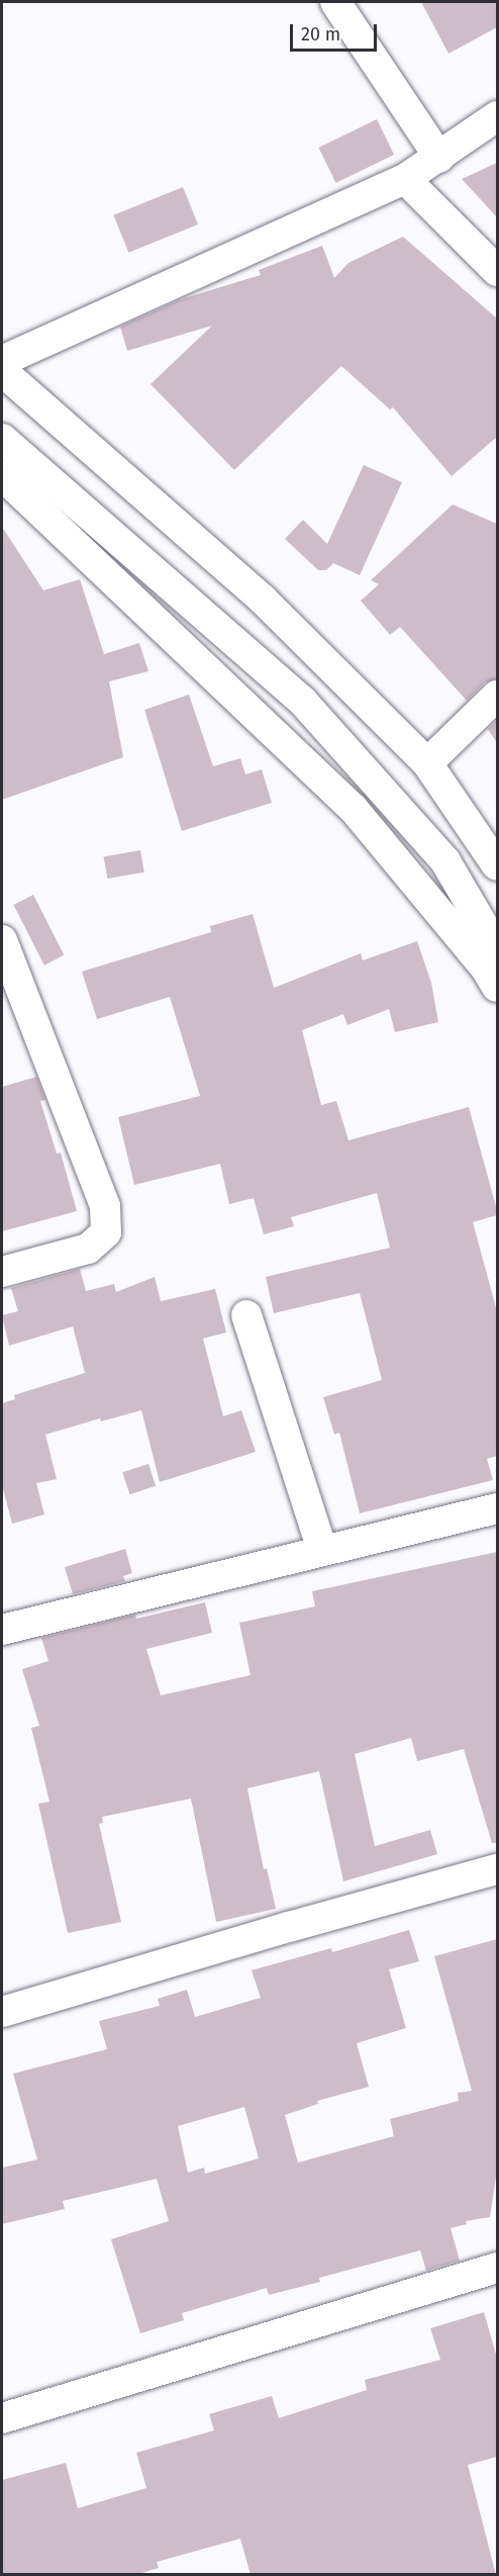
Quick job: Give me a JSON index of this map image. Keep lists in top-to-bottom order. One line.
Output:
{"scale_bar":"20 m"}
